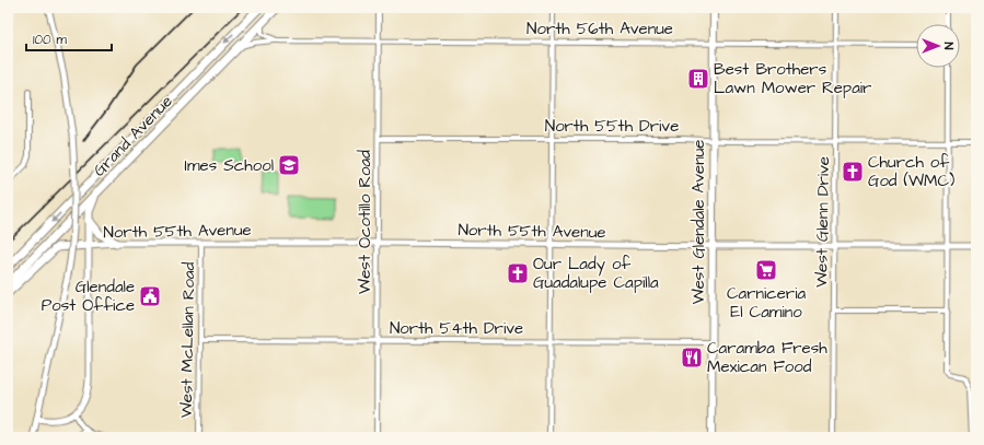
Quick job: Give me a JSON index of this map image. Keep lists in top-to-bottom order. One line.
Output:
{"streets":{"highway":["Grand Avenue"],"main road":["West Glendale Avenue"],"street":["North 56th Avenue","North 55th Drive","West Ocotillo Road","West Glenn Drive","North 55th Avenue","North 54th Drive","West McLellan Road"]},"crossings":[["North 56th Avenue","Grand Avenue"],["North 56th Avenue","West Ocotillo Road"],["North 56th Avenue","West Glendale Avenue"],["North 56th Avenue","West Glenn Drive"],["North 55th Drive","West Ocotillo Road"],["North 55th Drive","West Glendale Avenue"],["North 55th Drive","West Glenn Drive"],["West Ocotillo Road","North 55th Avenue"],["West Ocotillo Road","North 54th Drive"],["West Glendale Avenue","North 55th Avenue"],["West Glendale Avenue","North 54th Drive"],["West Glenn Drive","North 55th Avenue"],["North 55th Avenue","West McLellan Road"],["North 54th Drive","West McLellan Road"]],"places":{"building":["Best Brothers Lawn Mower Repair"],"school or university":["Imes School"],"church":["Church of God (WMC)","Our Lady of Guadalupe Capilla"],"supermarket":["Carniceria El Camino"],"public building":["Glendale Post Office"],"restaurant":["Caramba Fresh Mexican Food"]},"scale_bar":"100 m","north":"right"}
